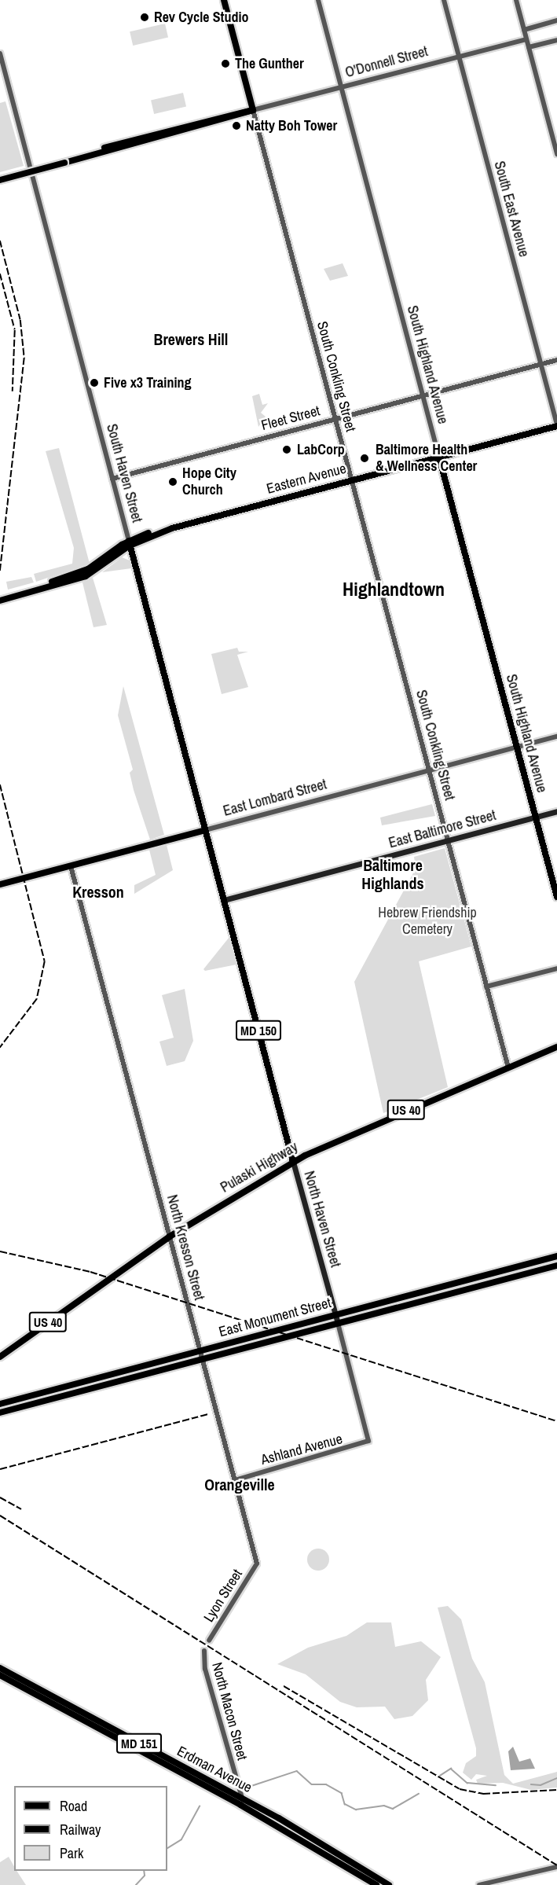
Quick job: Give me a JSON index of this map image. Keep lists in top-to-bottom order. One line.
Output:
{"streets":{"main road":["O'Donnell Street","South Highland Avenue","South Conkling Street","South Haven Street","Eastern Avenue","East Lombard Street","East Baltimore Street","MD 150","US 40","Pulaski Highway","North Haven Street","East Monument Street","MD 151","Erdman Avenue"],"street":["South East Avenue","Fleet Street","North Kresson Street","Ashland Avenue","Lyon Street","North Macon Street"]},"crossings":[["O'Donnell Street","South East Avenue"],["O'Donnell Street","South Highland Avenue"],["O'Donnell Street","South Conkling Street"],["O'Donnell Street","South Haven Street"],["South East Avenue","Fleet Street"],["South East Avenue","Eastern Avenue"],["South Highland Avenue","Fleet Street"],["South Highland Avenue","Eastern Avenue"],["South Highland Avenue","East Lombard Street"],["South Highland Avenue","East Baltimore Street"],["South Conkling Street","Fleet Street"],["South Conkling Street","Eastern Avenue"],["South Conkling Street","East Lombard Street"],["South Conkling Street","East Baltimore Street"],["South Conkling Street","Pulaski Highway"],["Fleet Street","South Haven Street"],["South Haven Street","Eastern Avenue"],["South Haven Street","East Lombard Street"],["South Haven Street","East Baltimore Street"],["South Haven Street","North Haven Street"],["East Lombard Street","North Kresson Street"],["East Baltimore Street","North Haven Street"],["Pulaski Highway","North Haven Street"],["Pulaski Highway","North Kresson Street"],["North Haven Street","East Monument Street"],["North Haven Street","Ashland Avenue"],["North Kresson Street","East Monument Street"],["North Kresson Street","Ashland Avenue"],["North Kresson Street","Lyon Street"],["North Macon Street","Erdman Avenue"]],"districts":["Brewers Hill","Highlandtown","Baltimore Highlands","Kresson","Orangeville"],"parks":["Hebrew Friendship Cemetery"],"places":["Rev Cycle Studio","The Gunther","Natty Boh Tower","Five x3 Training","LabCorp","Baltimore Health & Wellness Center","Hope City Church"],"legend":["Road","Railway","Park"]}
